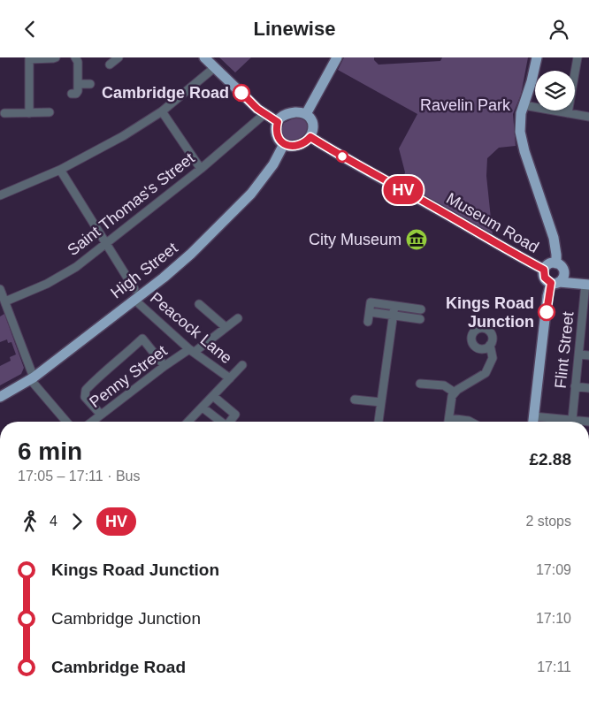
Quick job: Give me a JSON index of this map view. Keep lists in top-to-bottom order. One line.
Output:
{"streets":{"main road":["Museum Road","High Street"],"street":["Saint Thomas's Street","Peacock Lane","Flint Street","Penny Street"]},"crossings":[["Museum Road","High Street"],["High Street","Peacock Lane"],["Peacock Lane","Penny Street"]],"parks":["Ravelin Park"],"places":{"other":["Cambridge Road","Kings Road Junction"],"museum":["City Museum"]},"lines":["bus line HV"],"page":{"header":"Linewise","on_map":"HV","heading":["6 min","17:05 – 17:11 · Bus","£2.88"],"legs":["4","HV","2 stops"],"list":[{"name":"Kings Road Junction","value":"17:09"},{"name":"Cambridge Junction","value":"17:10"},{"name":"Cambridge Road","value":"17:11"}]}}
